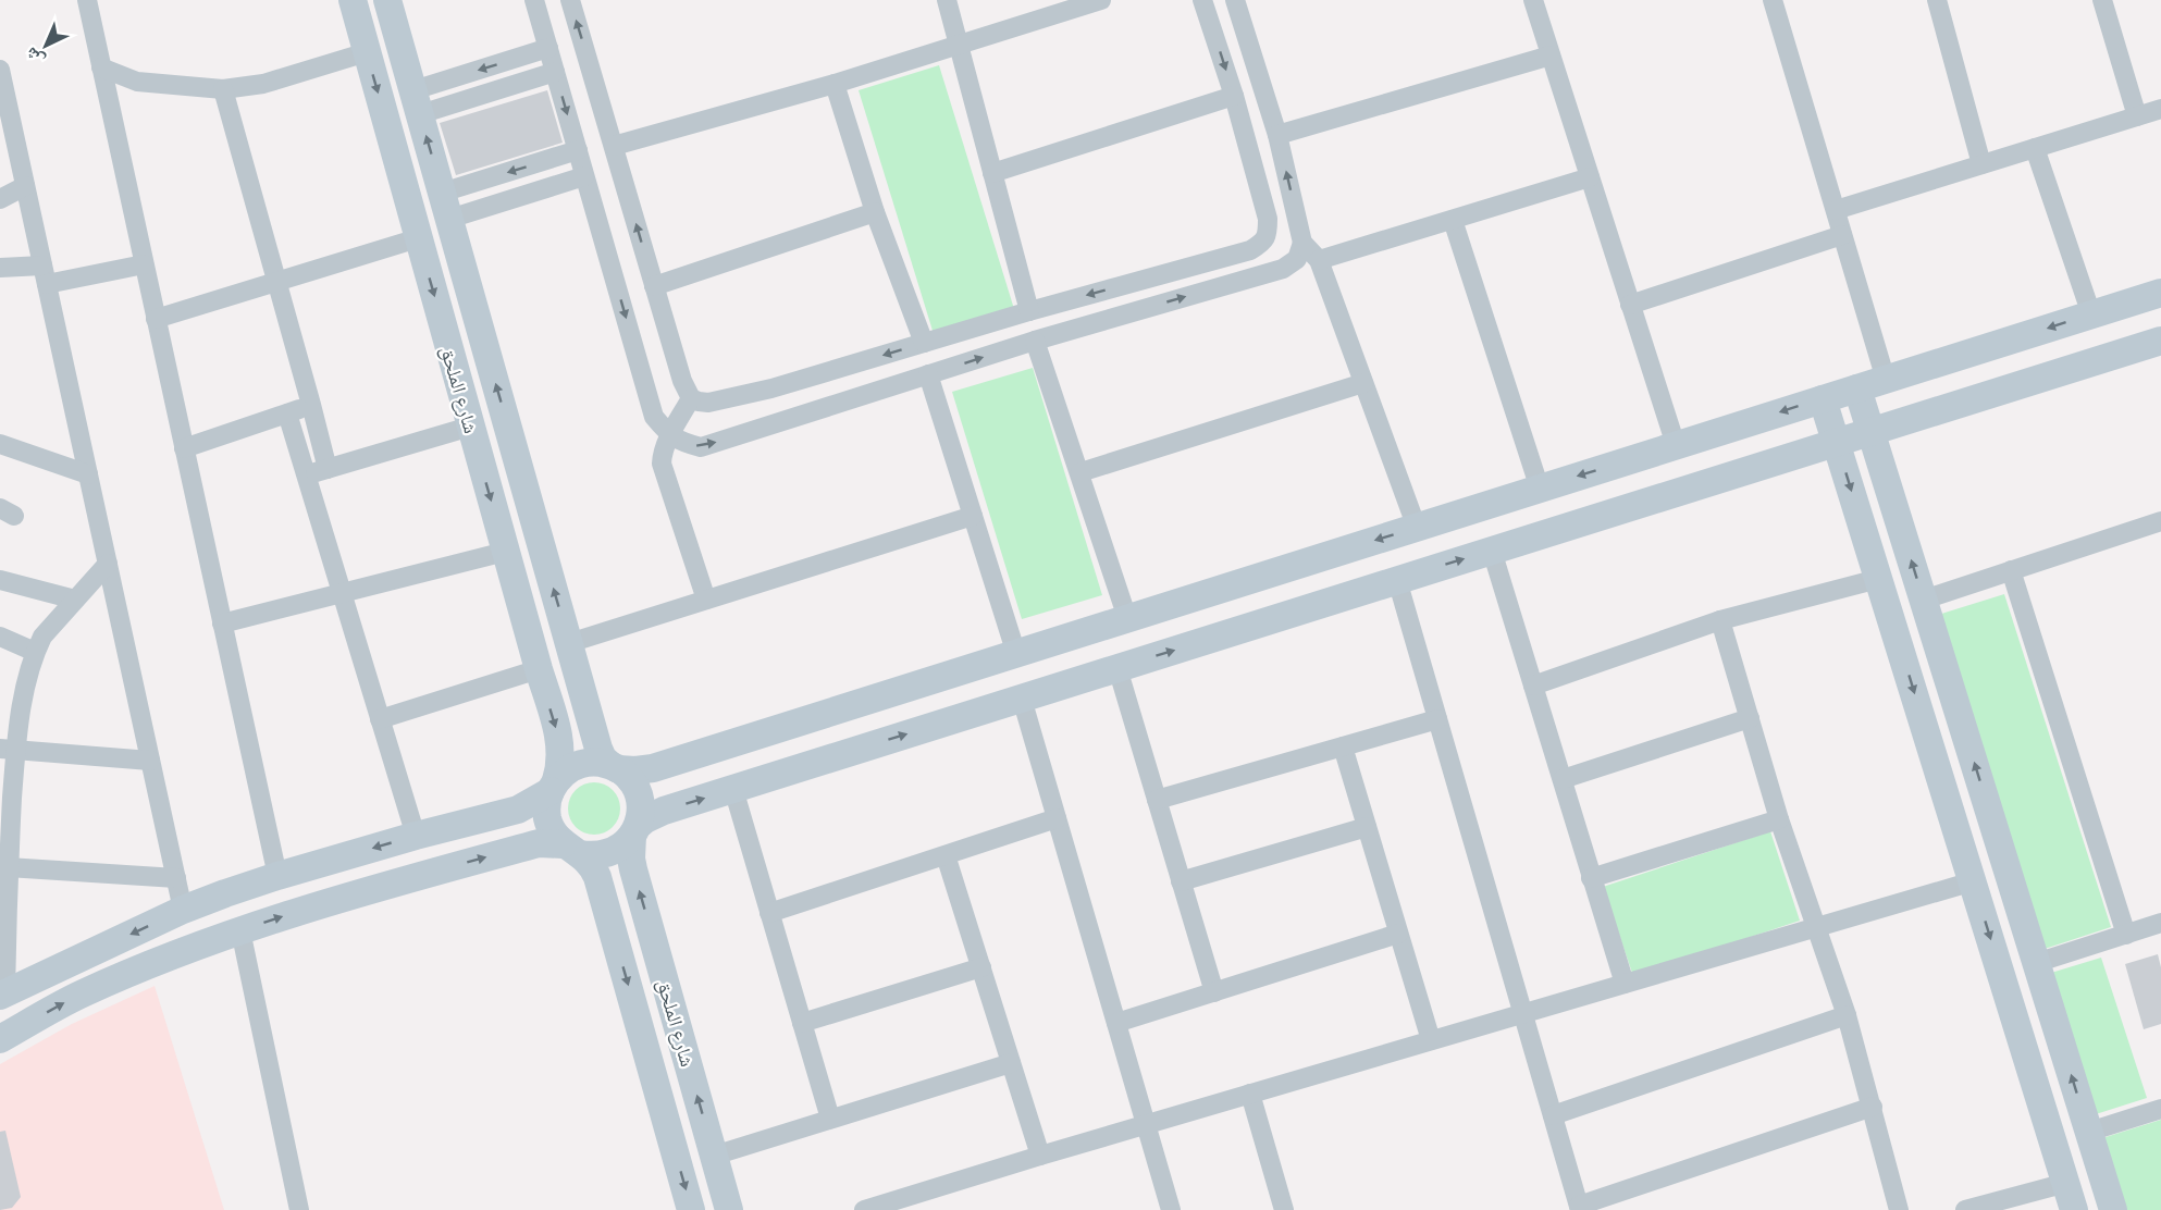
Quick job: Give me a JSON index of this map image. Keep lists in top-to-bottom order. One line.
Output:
{"streets":{"street":["شارع الملحق"]},"north":"bottom left"}
